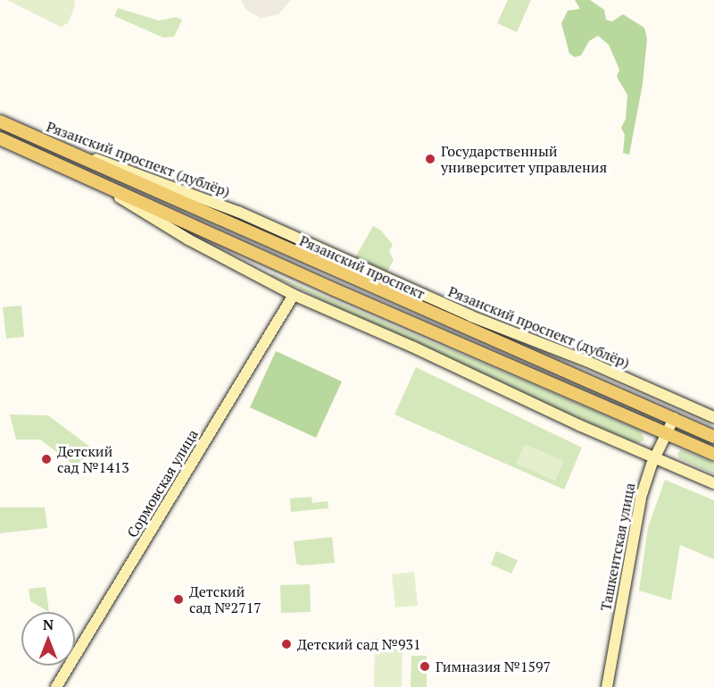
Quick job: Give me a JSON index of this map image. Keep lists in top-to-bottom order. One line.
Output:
{"streets":{"main road":["Рязанский проспект"],"street":["Рязанский проспект (дублёр)","Сормовская улица","Ташкентская улица"]},"crossings":[["Рязанский проспект (дублёр)","Рязанский проспект"],["Рязанский проспект","Ташкентская улица"]],"places":["Государственный университет управления","Детский сад №1413","Детский сад №2717","Детский сад №931","Гимназия №1597"],"north":"top"}
